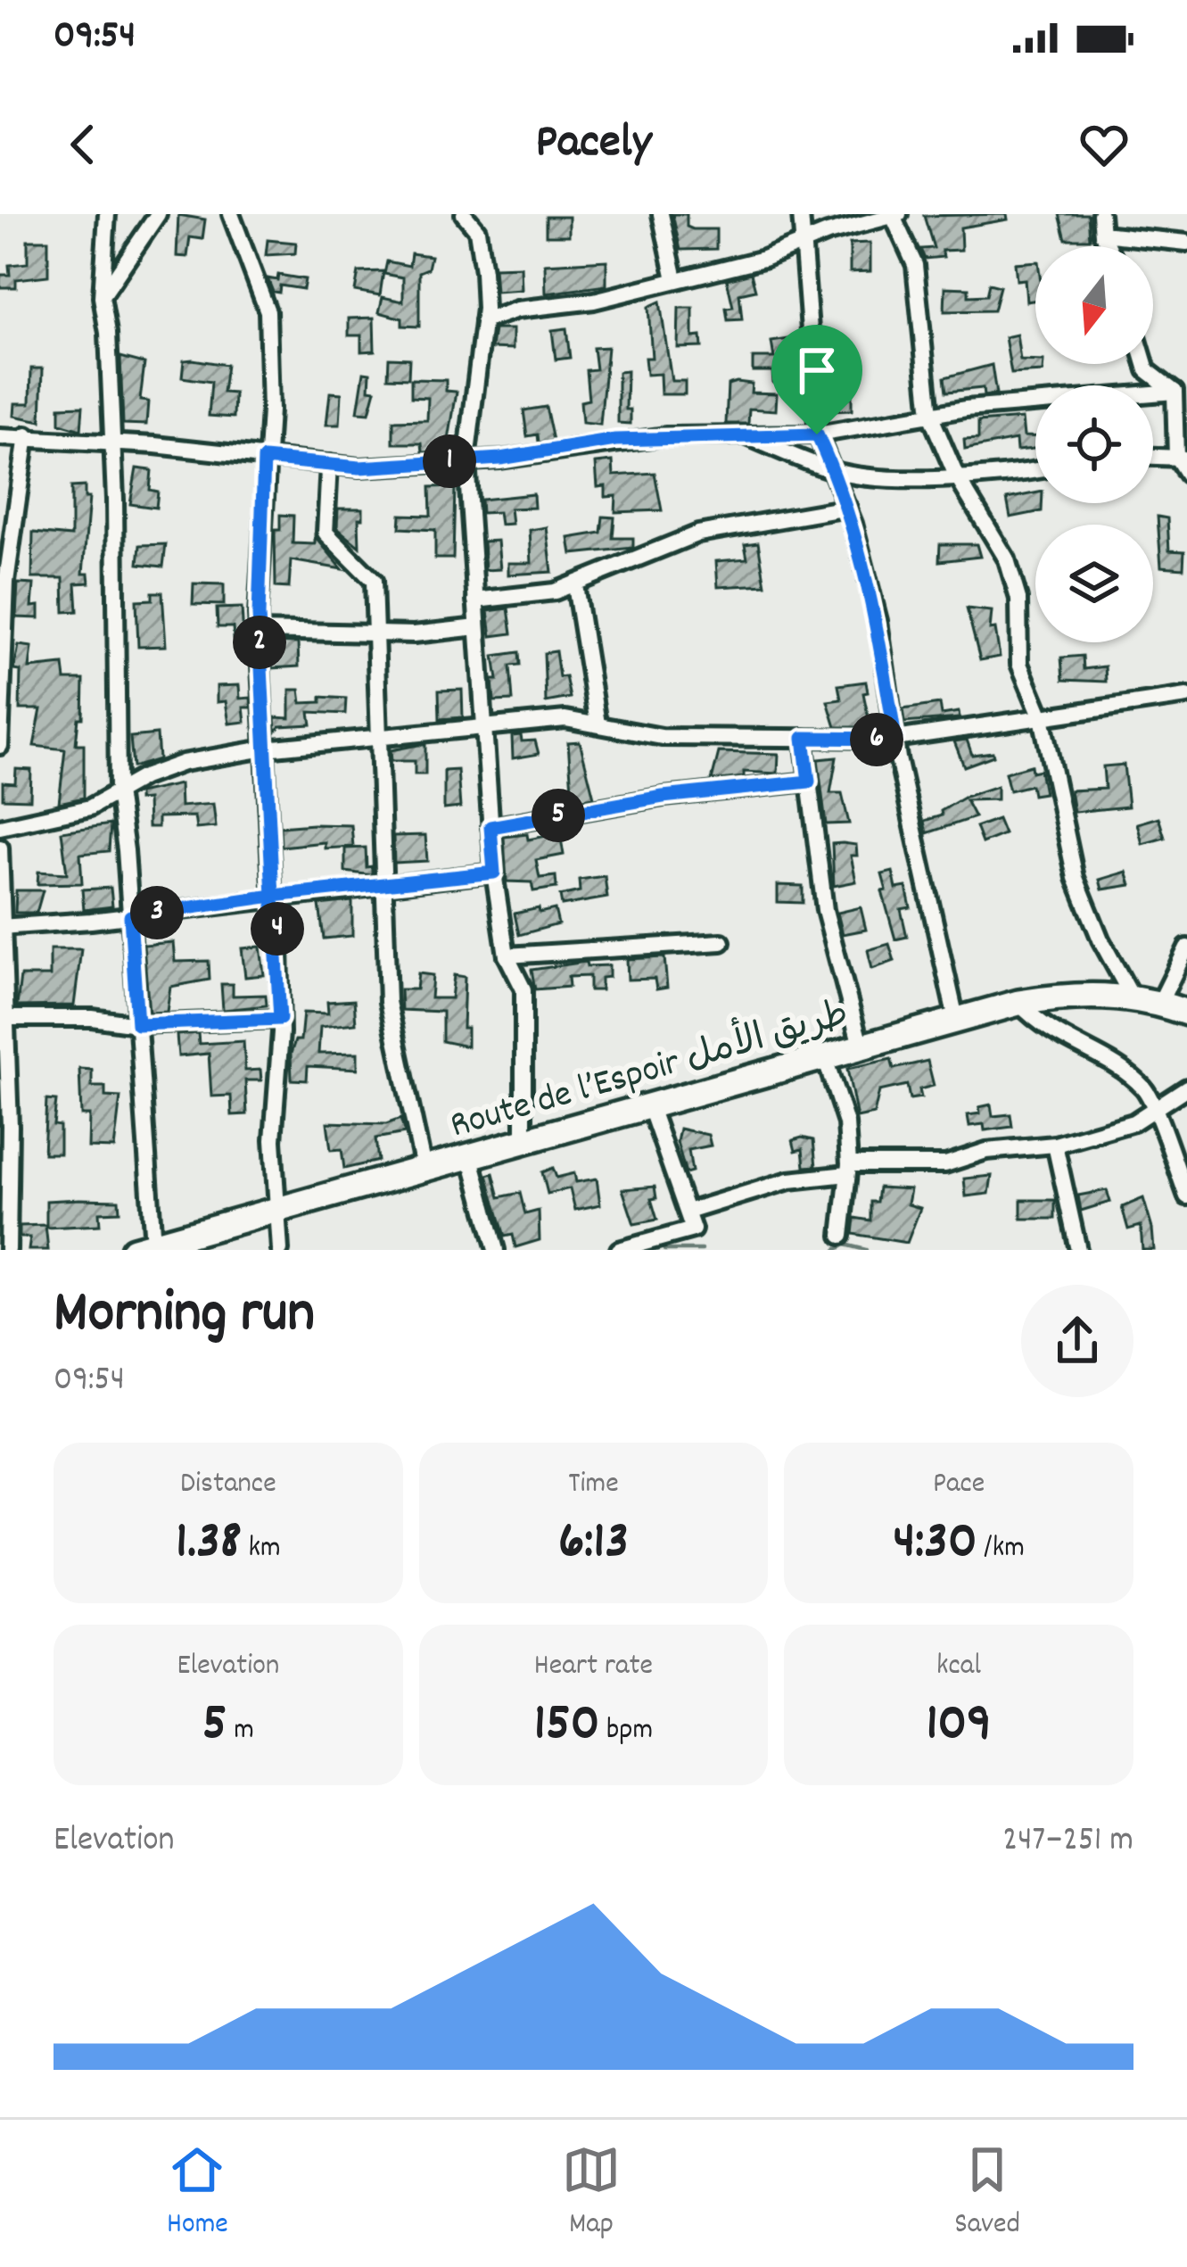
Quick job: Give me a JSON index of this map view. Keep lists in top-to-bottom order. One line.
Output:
{"streets":{"highway":["Route de l’Espoir طريق الأمل"]},"north":"bottom","page":{"status":"09:54","header":"Pacely","pins":["1","2","6","5","3","4"],"heading":["Morning run","09:54"],"stats":[["Distance","1.38 km"],["Time","6:13"],["Pace","4:30 /km"],["Elevation","5 m"],["Heart rate","150 bpm"],["kcal","109"]],"chart":["Elevation","247–251 m"],"tabs":["Home","Map","Saved"]}}
